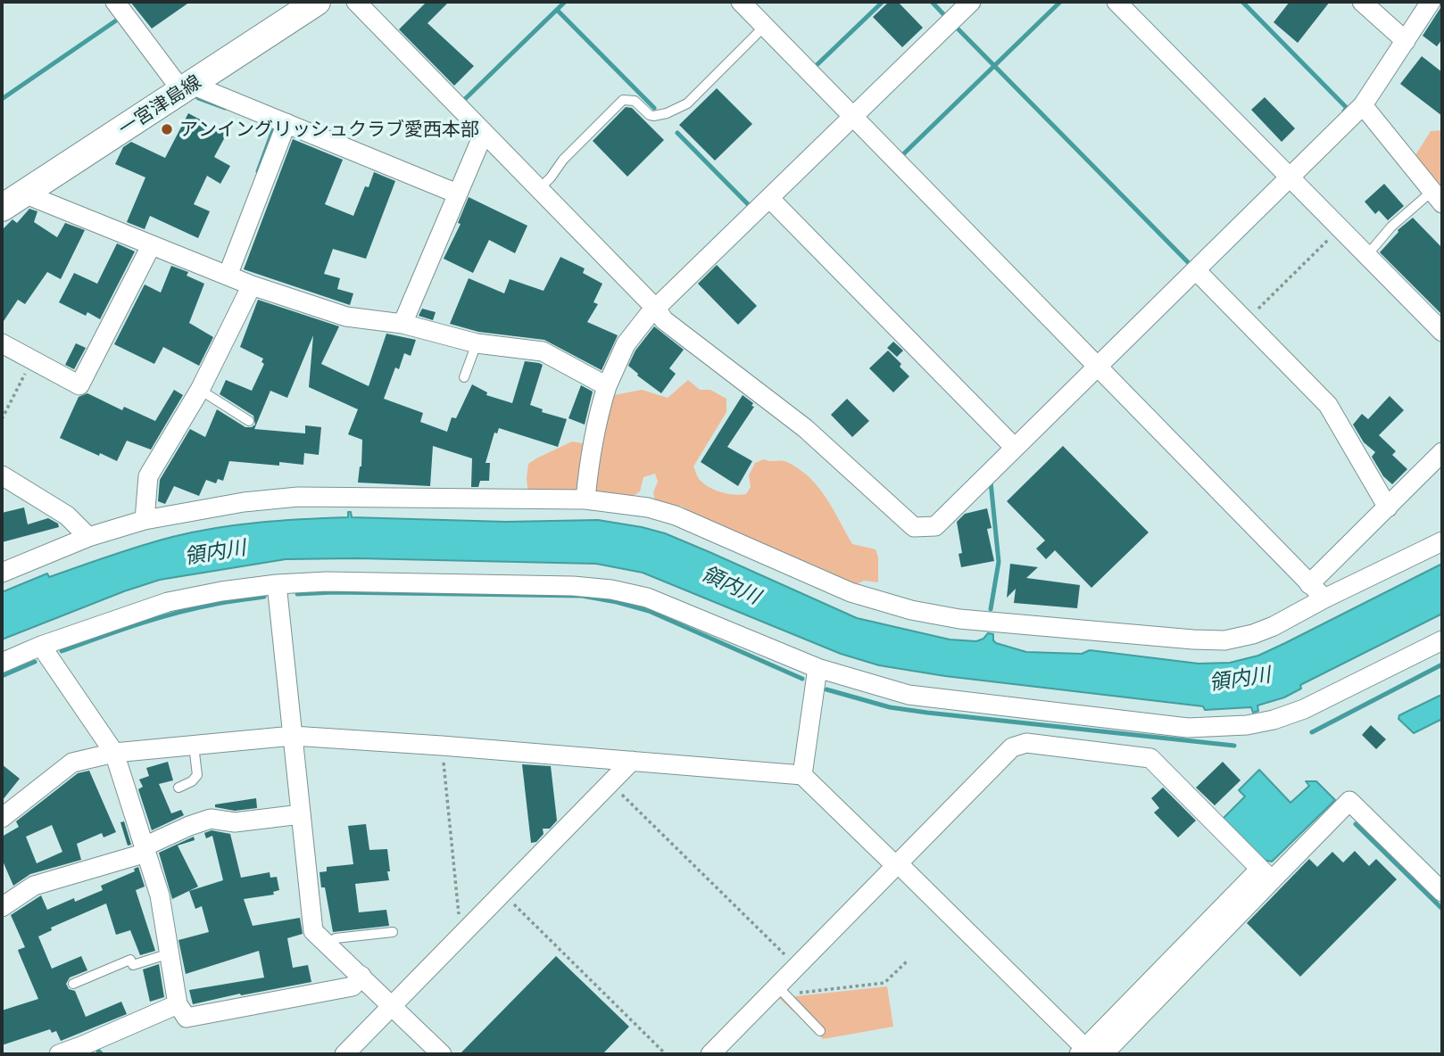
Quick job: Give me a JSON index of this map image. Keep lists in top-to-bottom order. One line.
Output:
{"streets":{"main road":["一宮津島線"]},"water":["領内川"],"places":["アンイングリッシュクラブ愛西本部"]}
